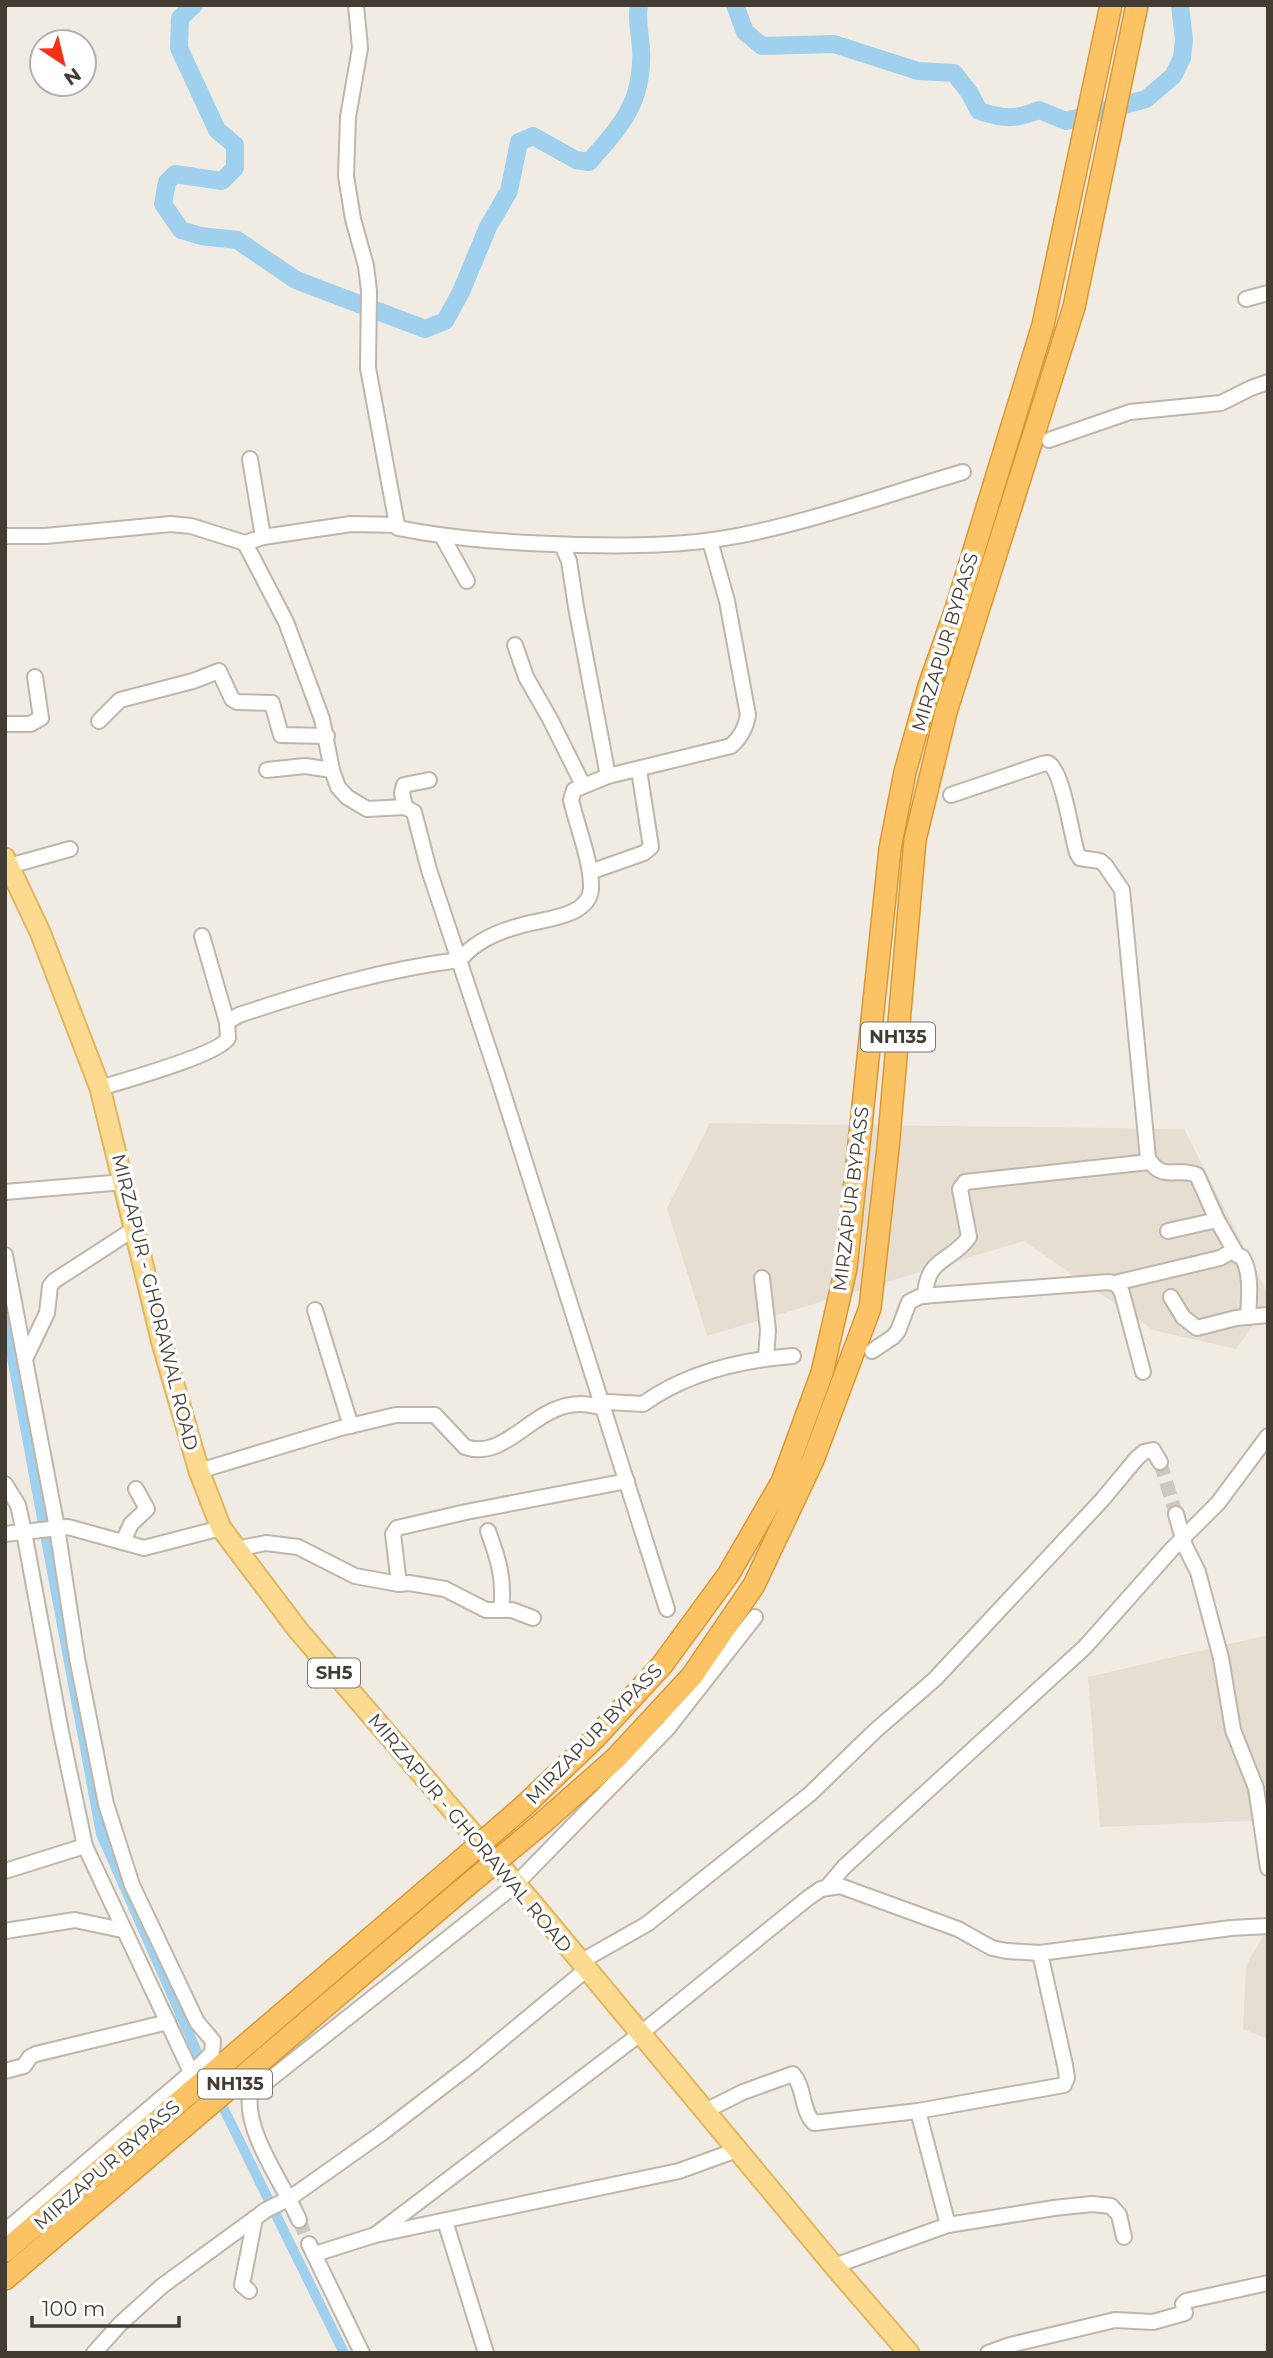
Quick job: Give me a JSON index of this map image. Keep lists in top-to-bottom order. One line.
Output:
{"streets":{"highway":["MIRZAPUR BYPASS","NH135"],"main road":["MIRZAPUR - GHORAWAL ROAD","SH5"]},"scale_bar":"100 m","north":"bottom right"}
